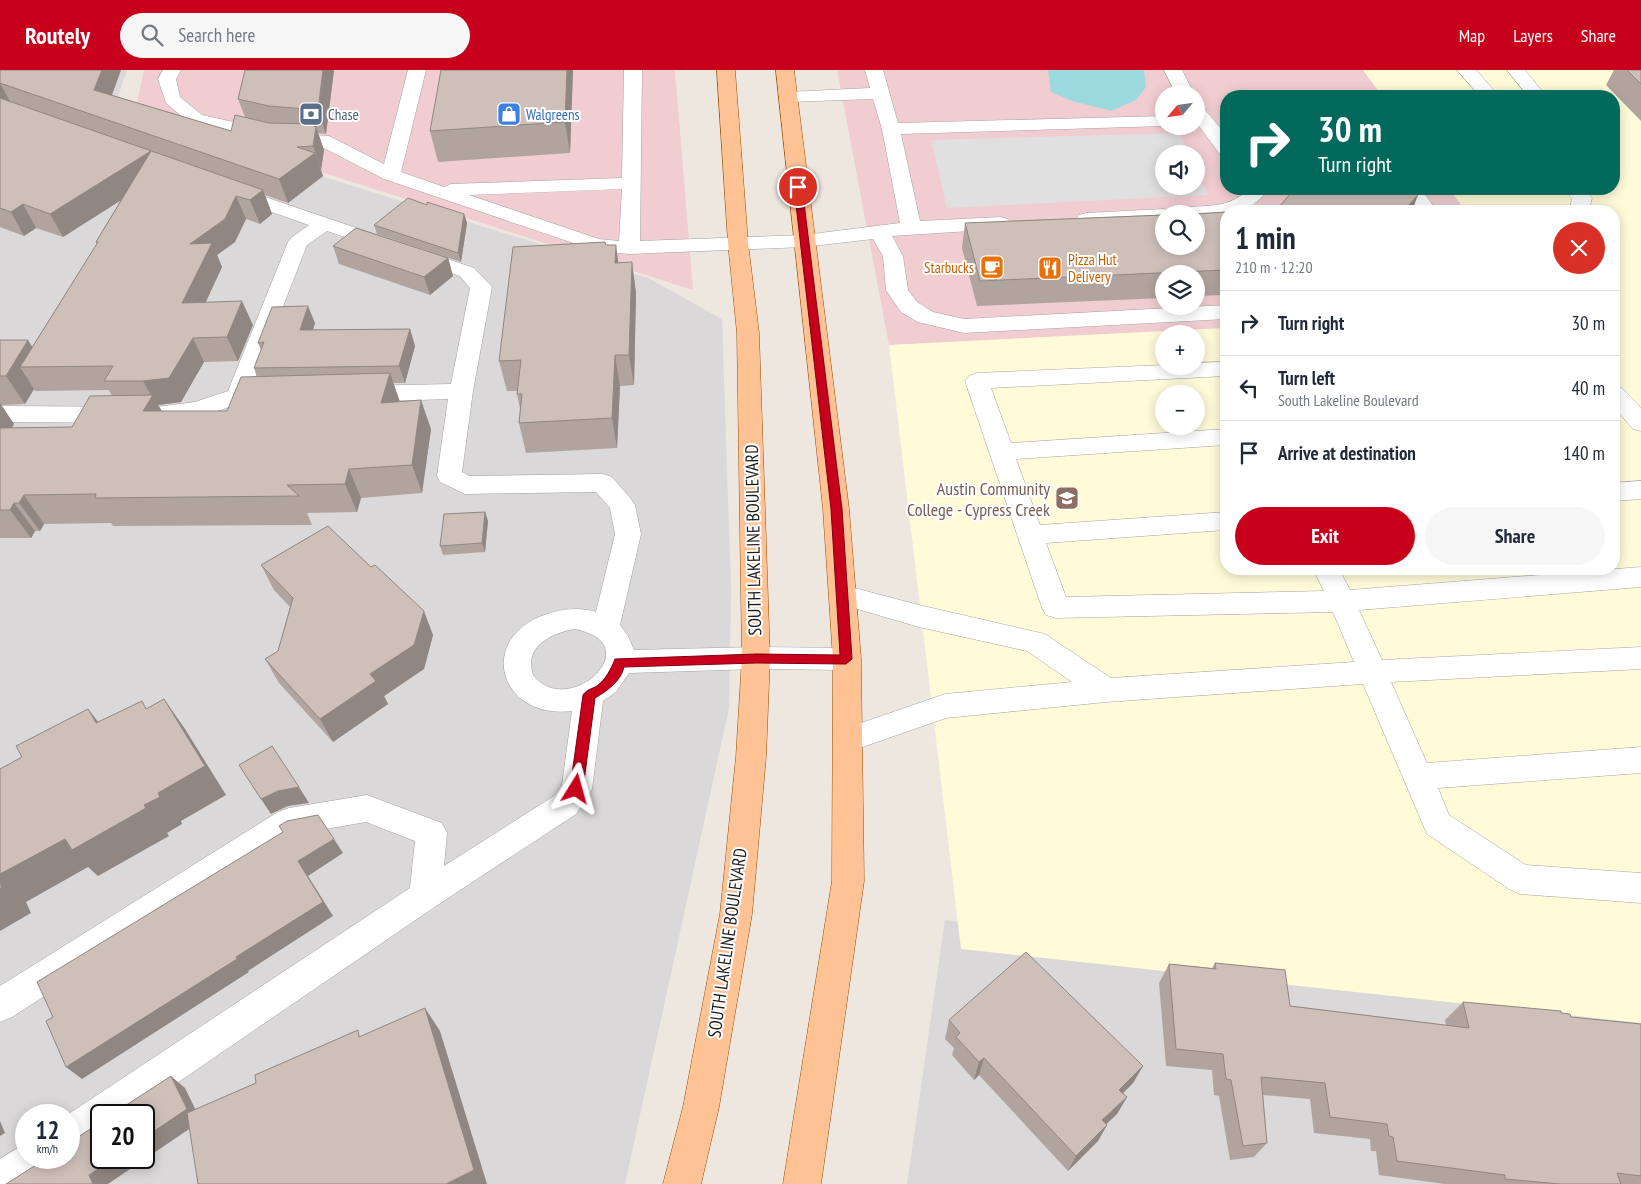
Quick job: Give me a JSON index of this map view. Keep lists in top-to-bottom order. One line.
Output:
{"streets":{"main road":["SOUTH LAKELINE BOULEVARD"]},"places":{"bank":["Chase"],"shop":["Walgreens"],"cafe":["Starbucks"],"restaurant":["Pizza Hut Delivery"],"school or university":["Austin Community College - Cypress Creek"]},"north":"bottom left","page":{"header":"Routely","search":"Search here","nav":["Map","Layers","Share"],"map_buttons":["+","−"],"turn":["30 m","Turn right"],"heading":["1 min","210 m · 12:20"],"list":[{"name":"Turn right","value":"30 m"},{"name":"Turn left","note":"South Lakeline Boulevard","value":"40 m"},{"name":"Arrive at destination","value":"140 m"}],"buttons":["Exit","Share"],"speed":"12 km/h","limit":"20"}}
